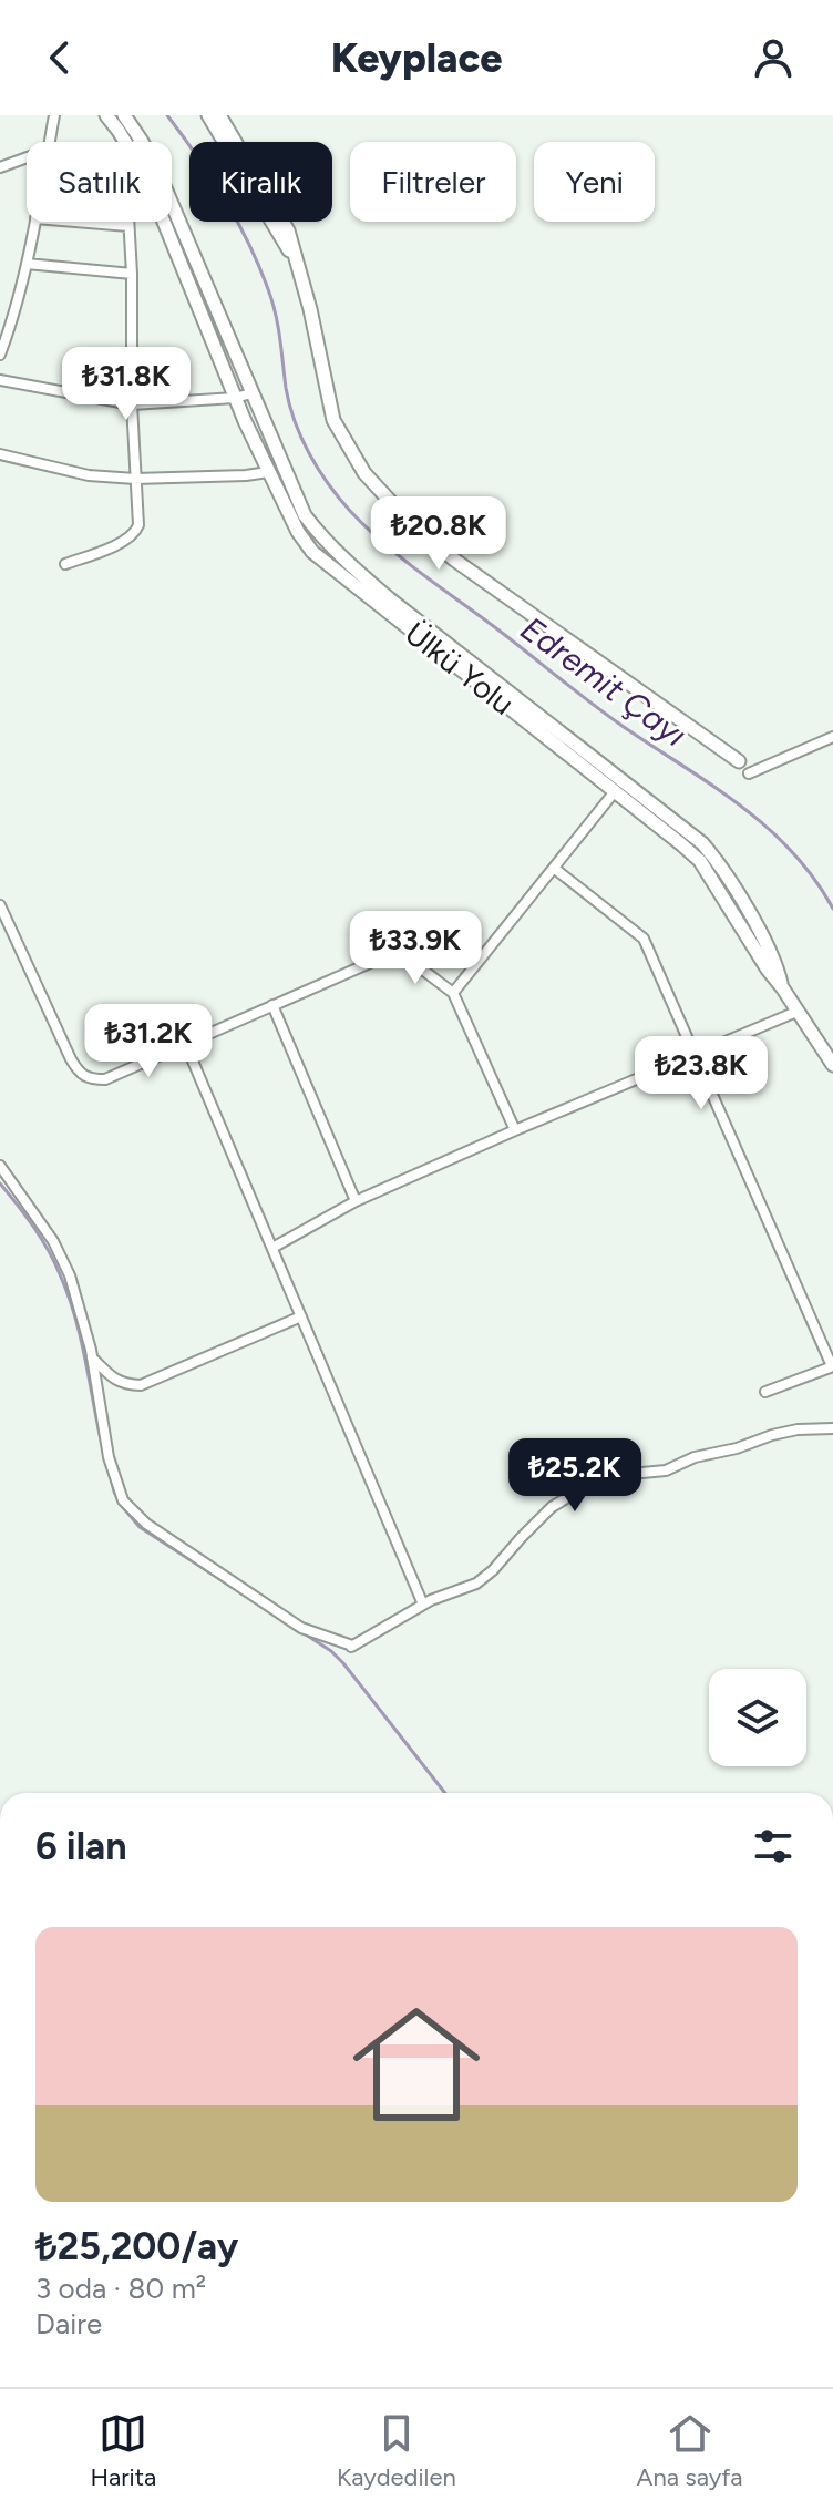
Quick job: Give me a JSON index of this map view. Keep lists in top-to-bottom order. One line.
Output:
{"streets":{"main road":["Ülkü Yolu"]},"water":["Edremit Çayı"],"page":{"header":"Keyplace","chip":["Satılık","Kiralık","Filtreler","Yeni"],"price":["₺31.8K","₺20.8K","₺33.9K","₺31.2K","₺23.8K","₺25.2K"],"heading":"6 ilan","list":[{"name":"₺25,200/ay","note":"3 oda · 80 m² · Daire"}],"tabs":["Harita","Kaydedilen","Ana sayfa"]}}
